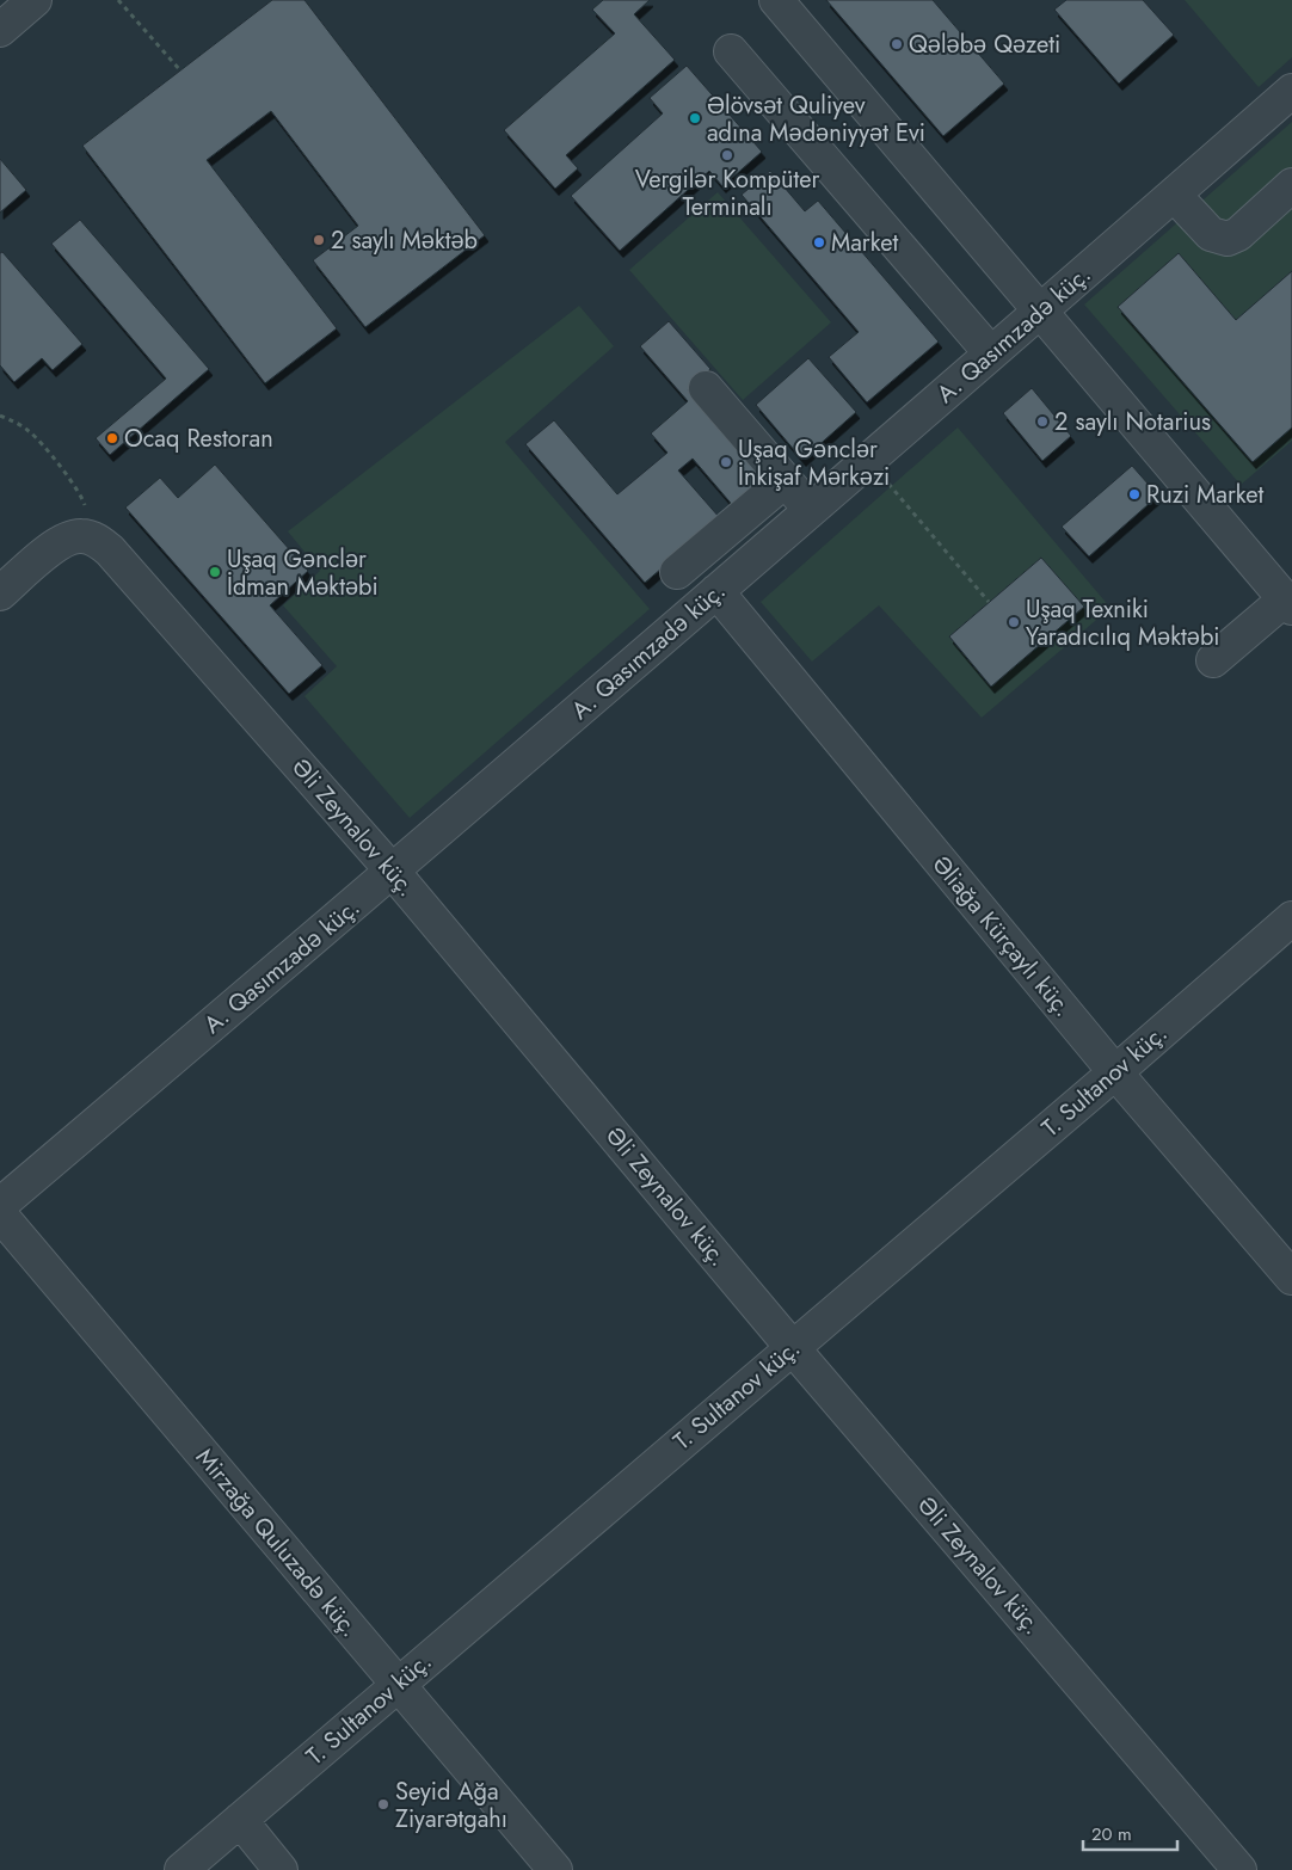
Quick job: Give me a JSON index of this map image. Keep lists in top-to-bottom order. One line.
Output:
{"streets":{"street":["A. Qasımzadə küç.","Əli Zeynalov küç.","Əliağa Kürçaylı küç.","T. Sultanov küç.","Mirzağa Quluzadə küç."]},"crossings":[["A. Qasımzadə küç.","Əli Zeynalov küç."],["A. Qasımzadə küç.","Əliağa Kürçaylı küç."],["Əli Zeynalov küç.","T. Sultanov küç."],["Əliağa Kürçaylı küç.","T. Sultanov küç."],["T. Sultanov küç.","Mirzağa Quluzadə küç."]],"places":["Qələbə Qəzeti","Əlövsət Quliyev adına Mədəniyyət Evi","Vergilər Kompüter Terminalı","2 saylı Məktəb","Market","2 saylı Notarius","Ocaq Restoran","Uşaq Gənclər İnkişaf Mərkəzi","Ruzi Market","Uşaq Gənclər İdman Məktəbi","Uşaq Texniki Yaradıcılıq Məktəbi","Seyid Ağa Ziyarətgahı"],"scale_bar":"20 m"}
